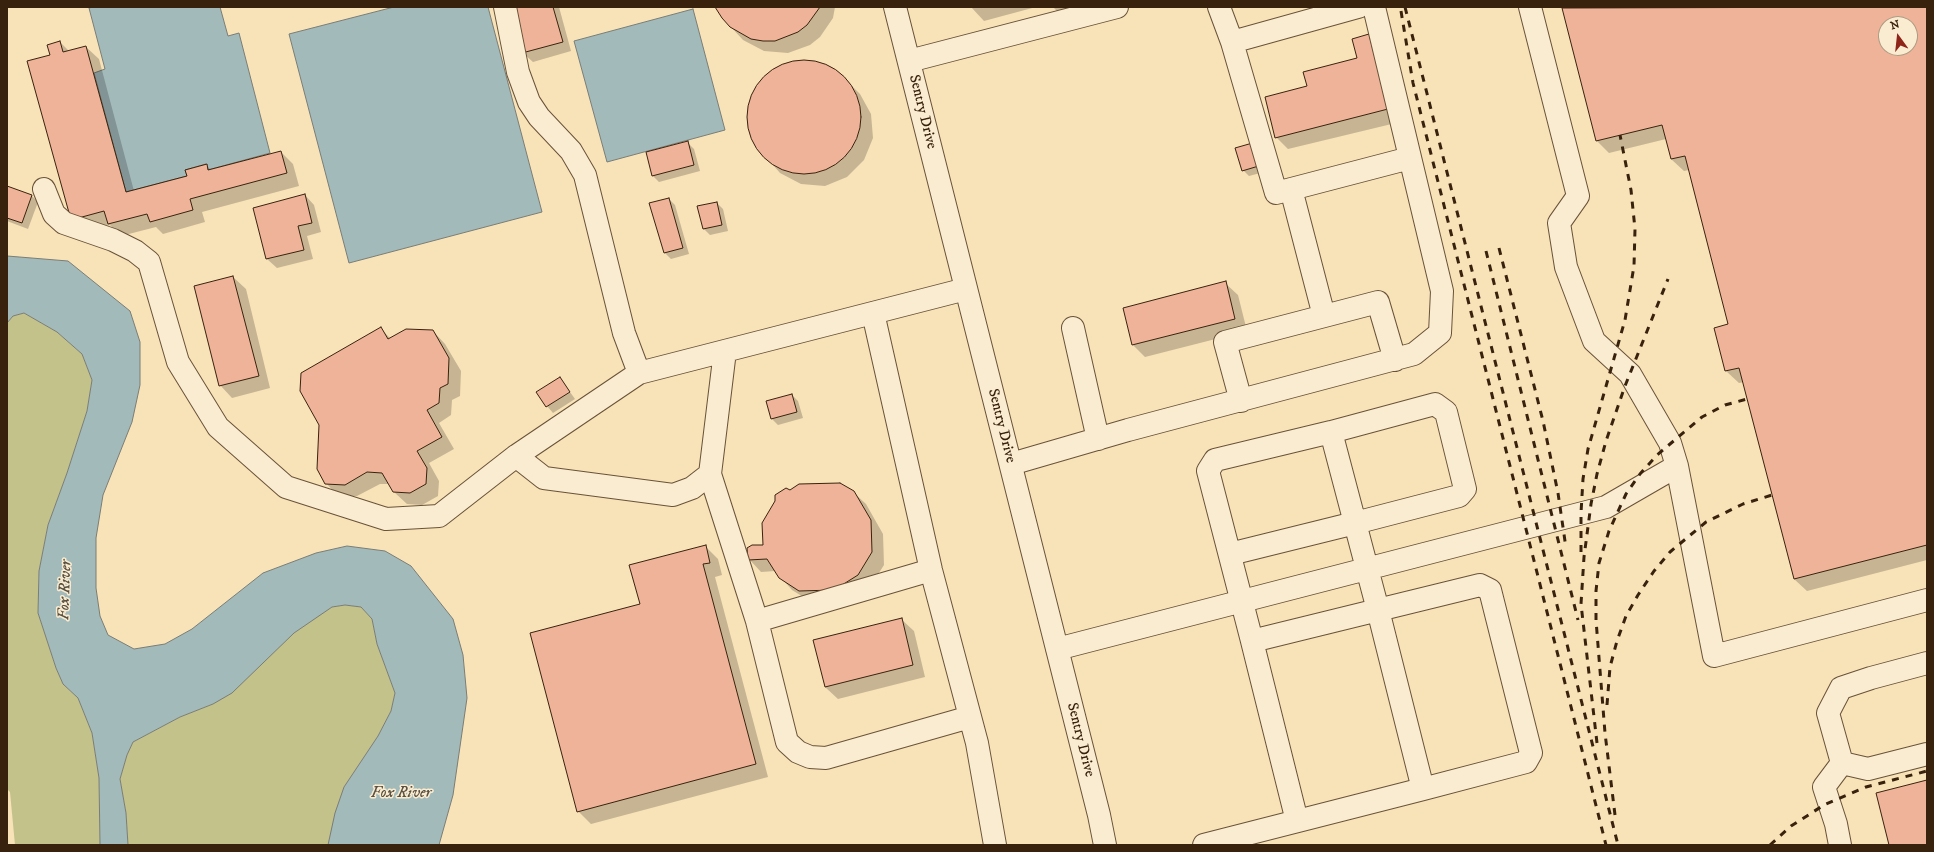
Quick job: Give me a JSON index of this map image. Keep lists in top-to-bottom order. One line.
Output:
{"streets":{"street":["Sentry Drive"]},"water":["Fox River"],"north":"top"}
